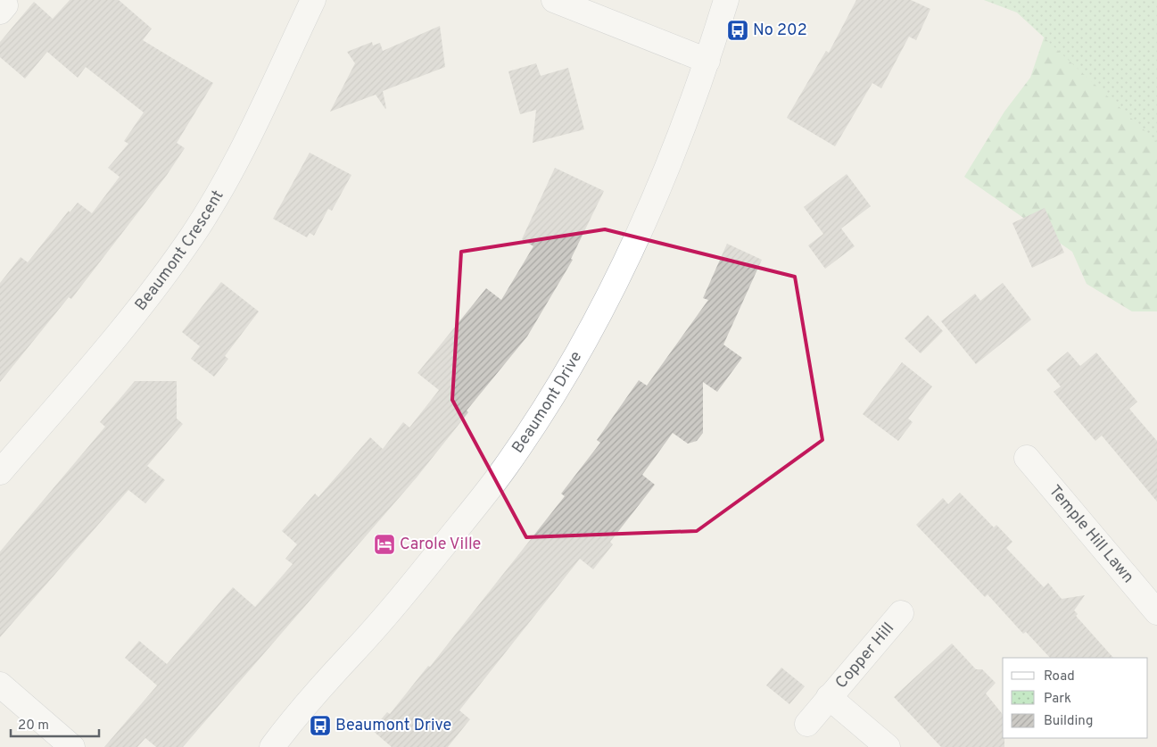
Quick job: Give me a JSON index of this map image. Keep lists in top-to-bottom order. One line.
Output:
{"streets":{"street":["Beaumont Crescent","Beaumont Drive","Temple Hill Lawn","Copper Hill"]},"places":{"bus stop":["No 202","Beaumont Drive"],"hotel":["Carole Ville"]},"legend":["Road","Park","Building"],"scale_bar":"20 m"}
